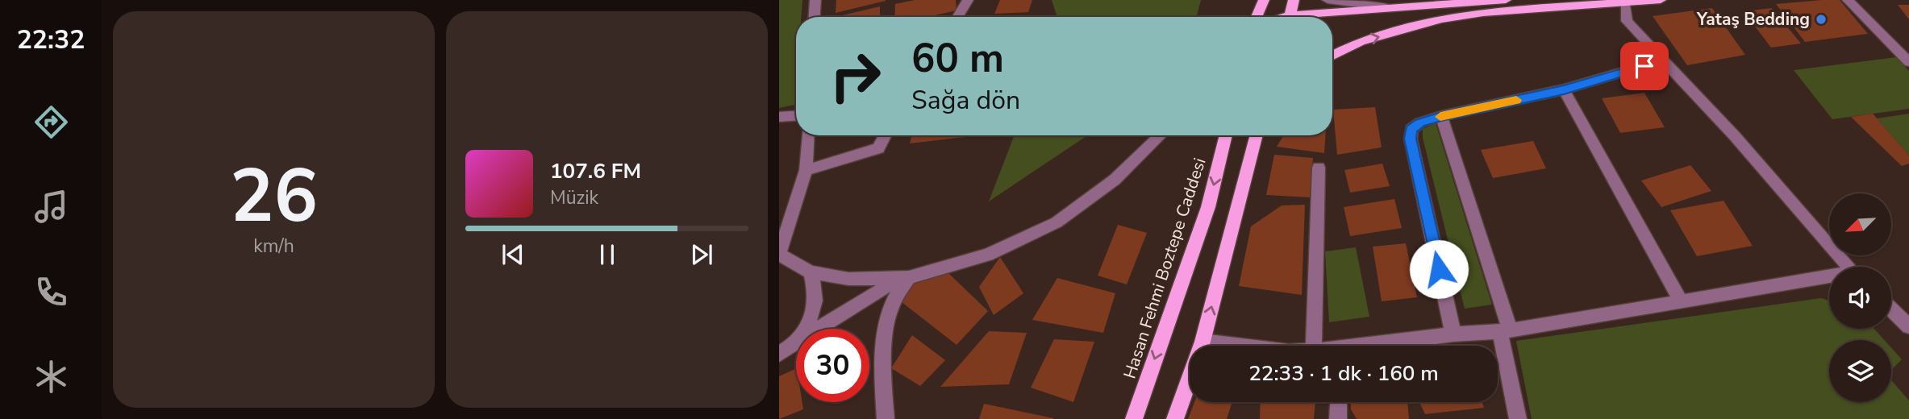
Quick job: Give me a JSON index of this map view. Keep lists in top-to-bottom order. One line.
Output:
{"streets":{"main road":["Hasan Fehmi Boztepe Caddesi"]},"places":["Yataş Bedding"],"north":"bottom left","page":{"tabs":"22:32","tile":["26","km/h"],"turn":["60 m","Sağa dön"],"song":["107.6 FM","Müzik"],"limit":"30","trip":"22:33 · 1 dk · 160 m"}}
